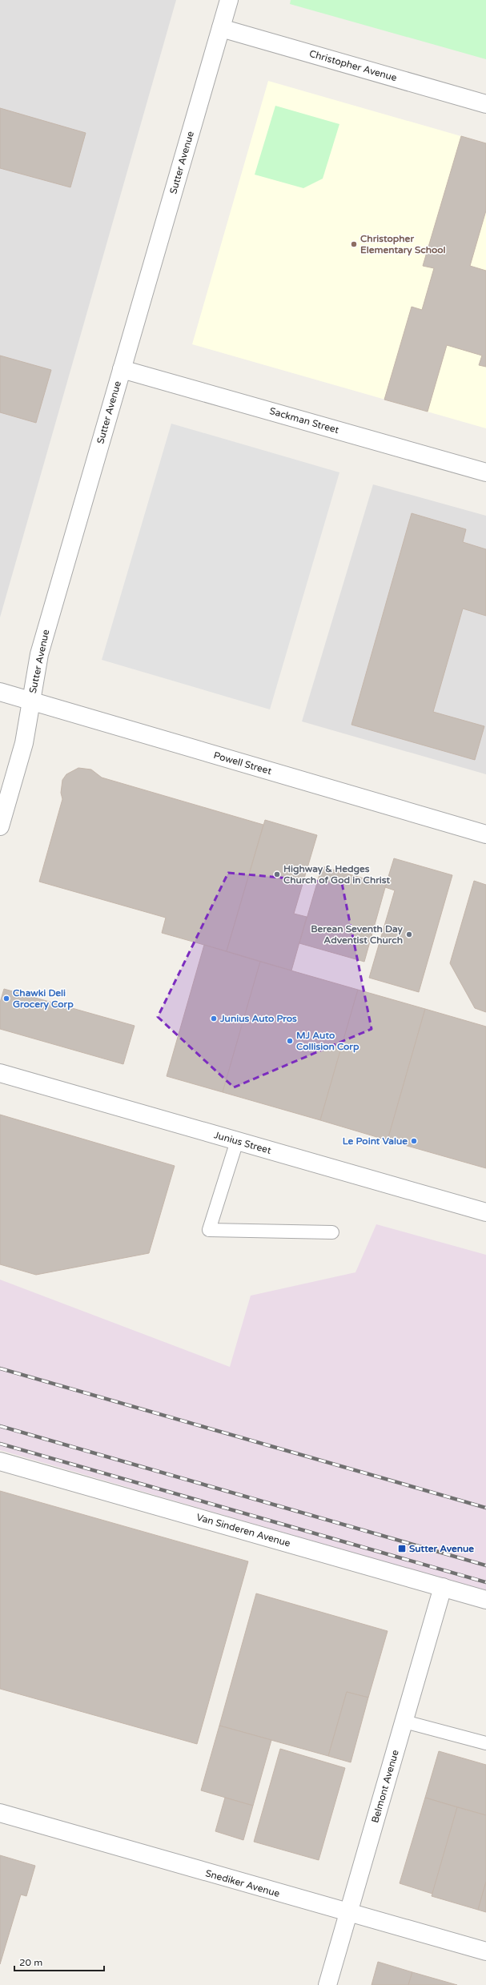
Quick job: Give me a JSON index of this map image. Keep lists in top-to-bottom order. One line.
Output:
{"streets":{"street":["Christopher Avenue","Sutter Avenue","Sackman Street","Powell Street","Junius Street","Van Sinderen Avenue","Belmont Avenue","Snediker Avenue"]},"crossings":[["Christopher Avenue","Sutter Avenue"],["Sutter Avenue","Sackman Street"],["Sutter Avenue","Powell Street"],["Van Sinderen Avenue","Belmont Avenue"],["Belmont Avenue","Snediker Avenue"]],"places":{"other":["Christopher Elementary School","Highway & Hedges Church of God in Christ","Berean Seventh Day Adventist Church","Chawki Deli Grocery Corp","Junius Auto Pros","MJ Auto Collision Corp","Le Point Value"],"transit":["Sutter Avenue"]},"scale_bar":"20 m"}
